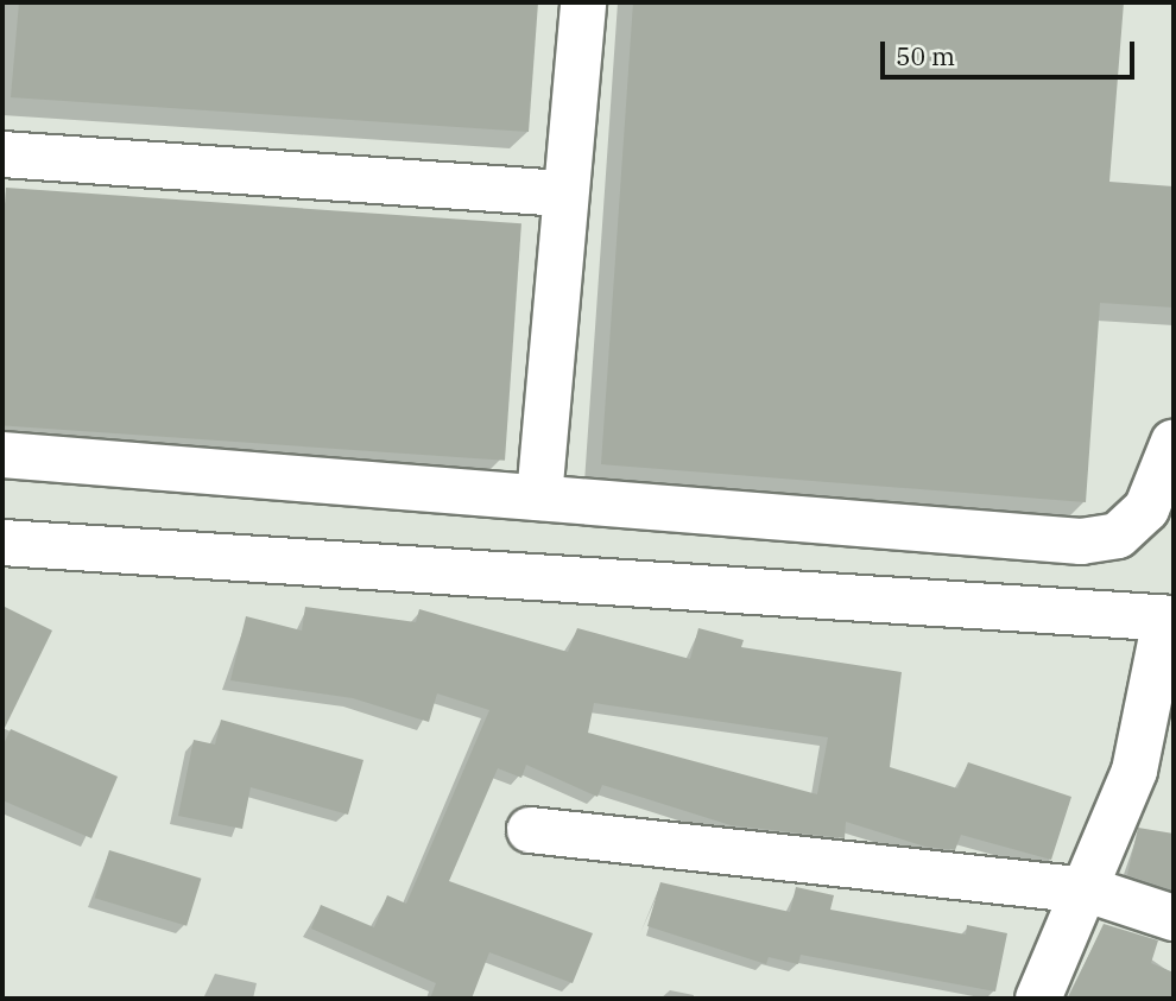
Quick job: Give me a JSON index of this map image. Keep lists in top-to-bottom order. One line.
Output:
{"scale_bar":"50 m"}
